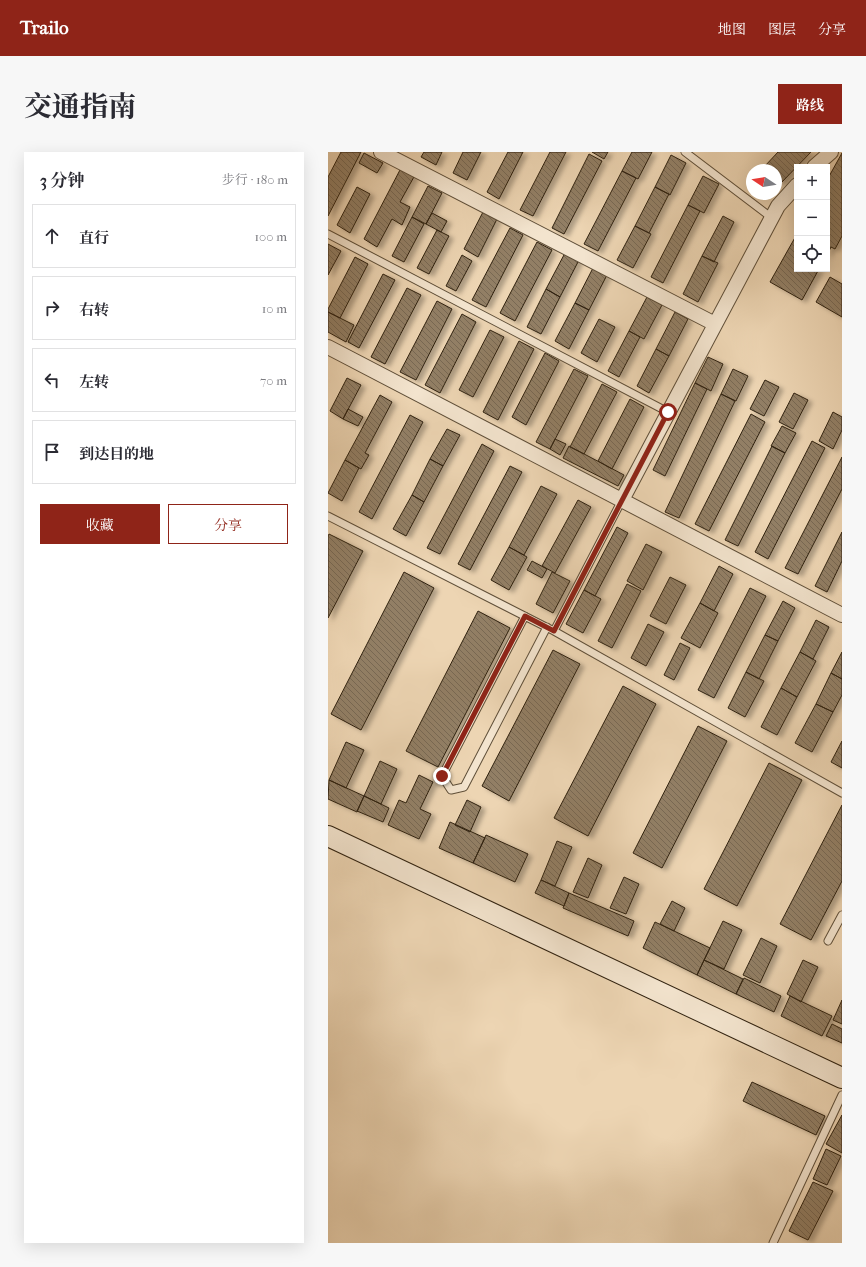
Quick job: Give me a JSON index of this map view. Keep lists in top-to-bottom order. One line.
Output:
{"north":"left","page":{"header":"Trailo","nav":["地图","图层","分享"],"title":"交通指南","buttons":["路线",["收藏","分享"]],"heading":["3 分钟","步行 · 180 m"],"map_buttons":["+","−"],"list":[["直行","100 m"],["右转","10 m"],["左转","70 m"],"到达目的地"]}}
